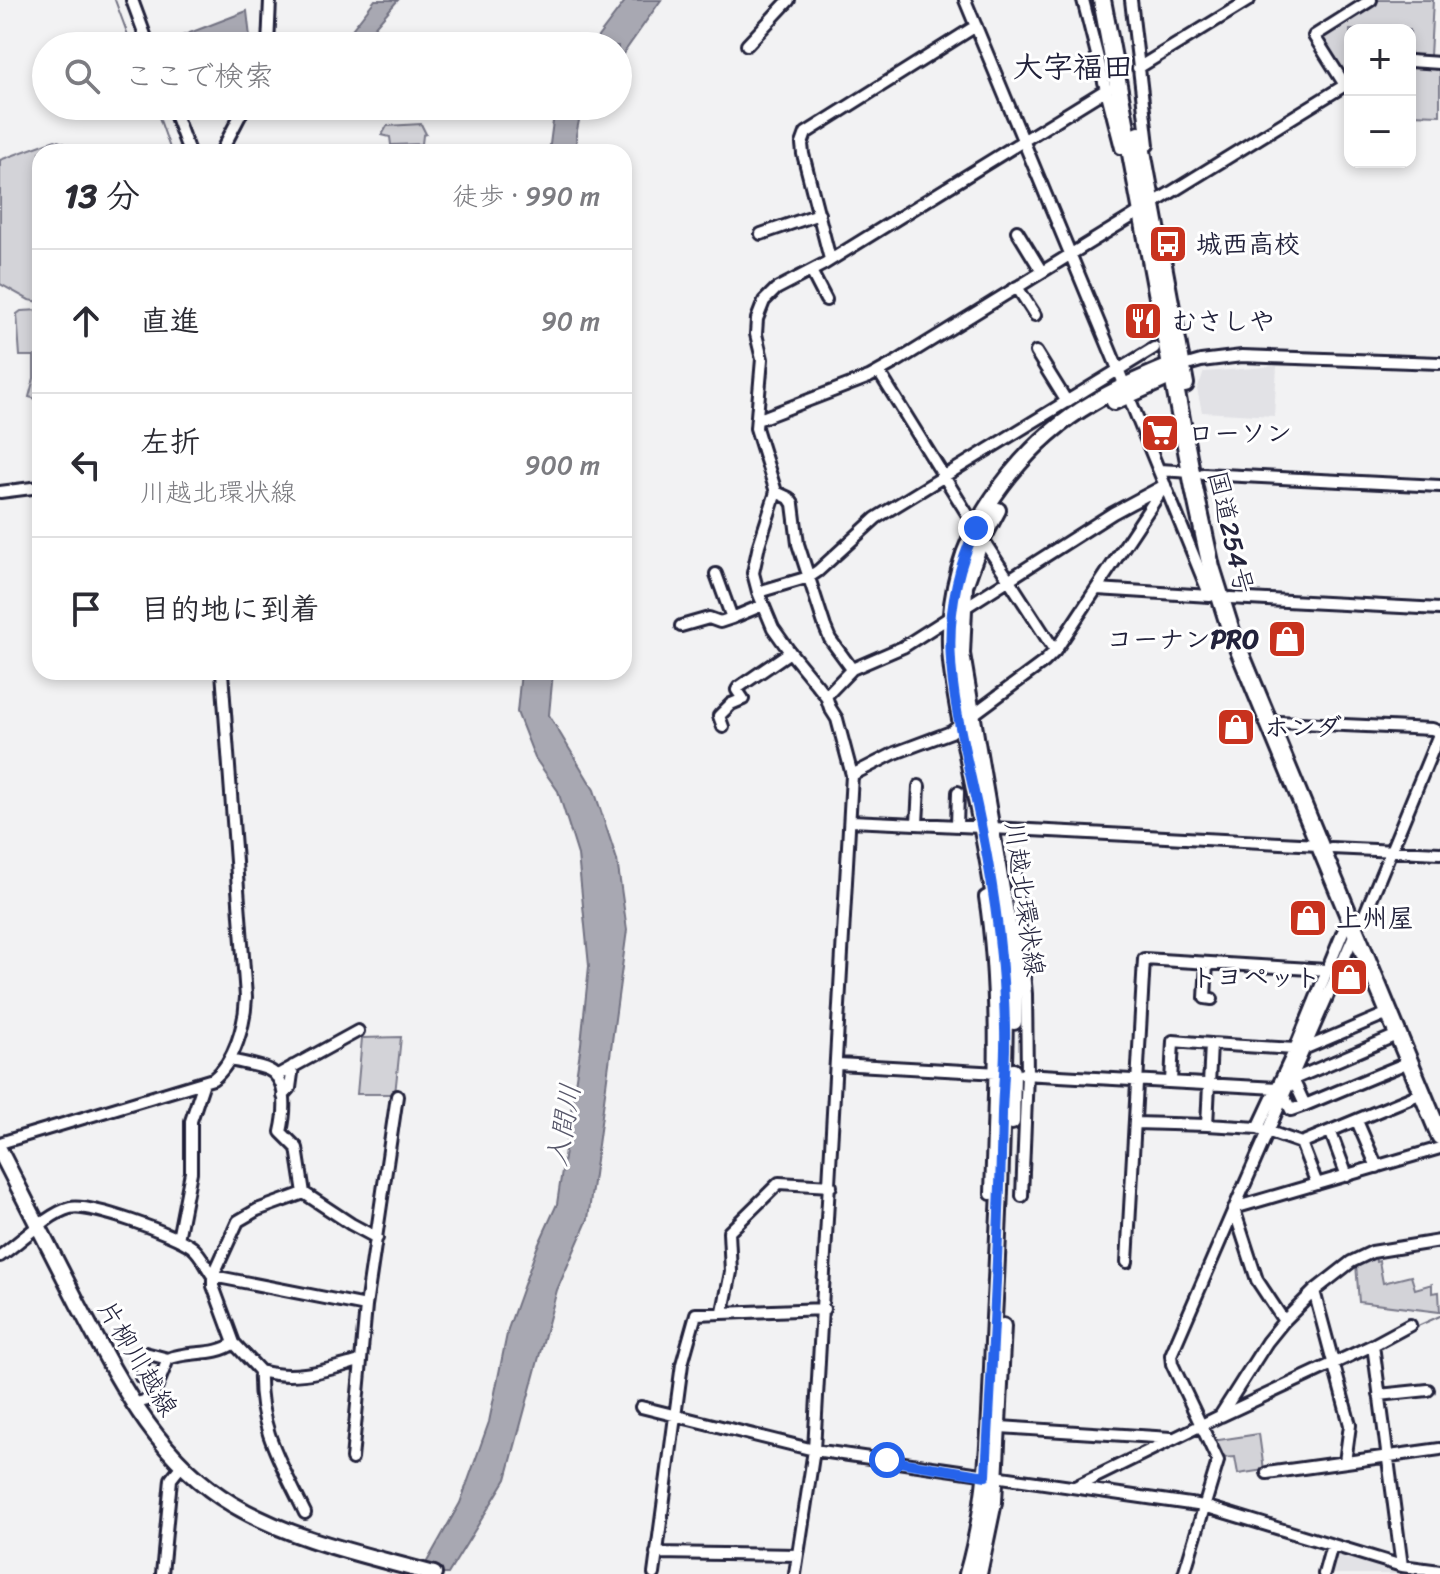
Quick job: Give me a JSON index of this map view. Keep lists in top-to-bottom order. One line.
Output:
{"streets":{"highway":["国道254号"],"main road":["川越北環状線","片柳川越線"]},"crossings":[["国道254号","川越北環状線"]],"districts":["大字福田"],"water":["入間川"],"places":{"bus stop":["城西高校"],"restaurant":["むさしや"],"supermarket":["ローソン"],"shop":["コーナンPRO","ホンダ","上州屋","トヨペット"]},"page":{"map_buttons":["+","−"],"search":"ここで検索","heading":["13 分","徒歩 · 990 m"],"list":[["直進","90 m"],["左折","川越北環状線","900 m"],"目的地に到着"]}}
